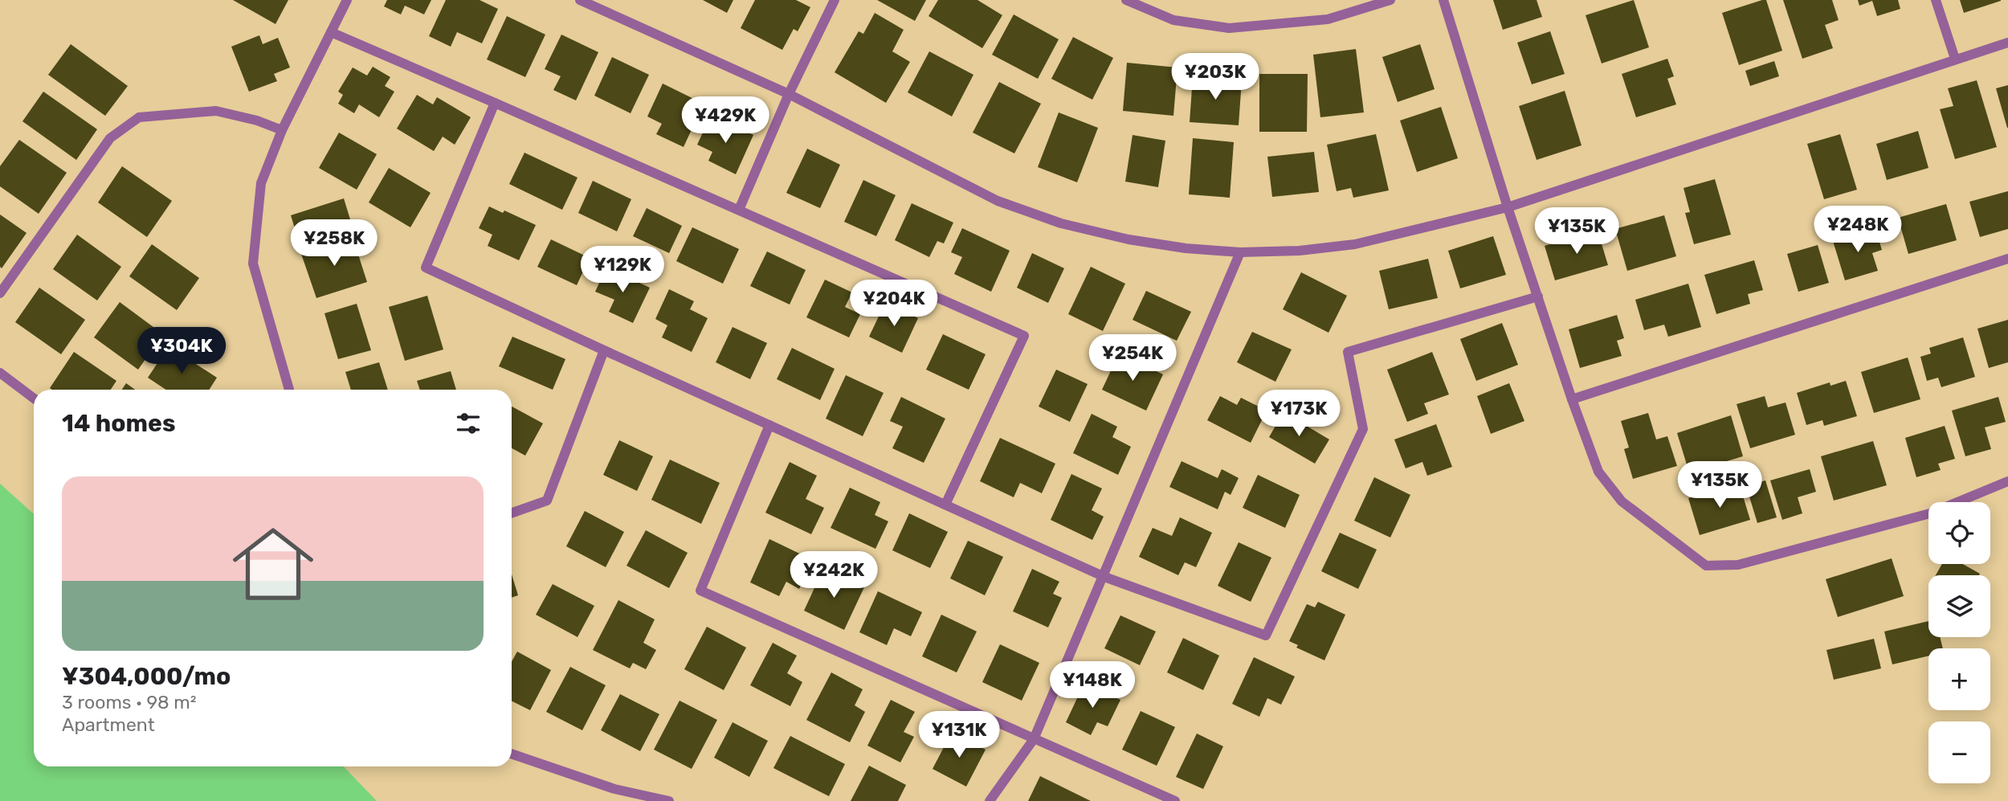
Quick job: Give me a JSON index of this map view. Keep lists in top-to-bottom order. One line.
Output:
{"page":{"price":["¥203K","¥429K","¥248K","¥135K","¥258K","¥129K","¥204K","¥304K","¥254K","¥173K","¥135K","¥242K","¥148K","¥131K"],"heading":"14 homes","list":[{"name":"¥304,000/mo","note":"3 rooms · 98 m² · Apartment"}],"map_buttons":["+","−"]}}
